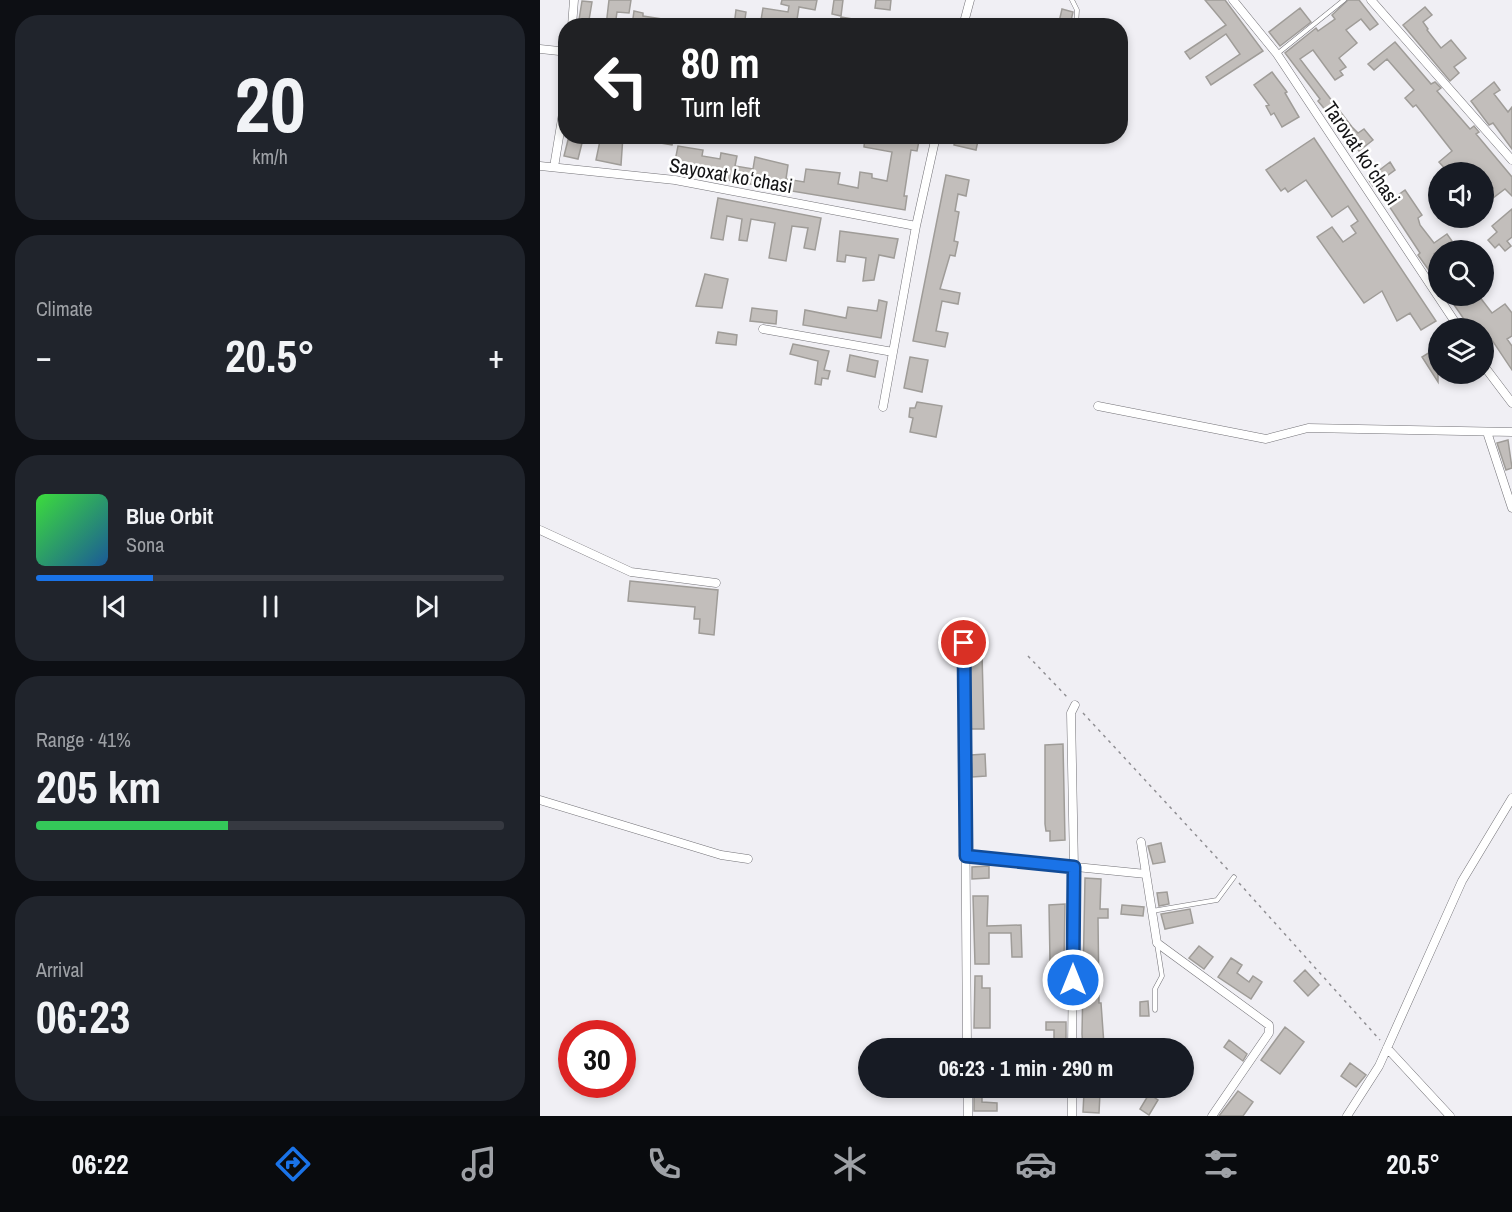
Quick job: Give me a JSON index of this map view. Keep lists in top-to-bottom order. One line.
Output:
{"streets":{"street":["Tarovat koʻchasi","Sayoxat koʻchasi"]},"page":{"tile":[["20","km/h"],"Climate",["Range · 41%","205 km"],["Arrival","06:23"]],"turn":["80 m","Turn left"],"heat":["−","20.5°","+"],"song":["Blue Orbit","Sona"],"limit":"30","trip":"06:23 · 1 min · 290 m","tabs":["06:22","20.5°"]}}
